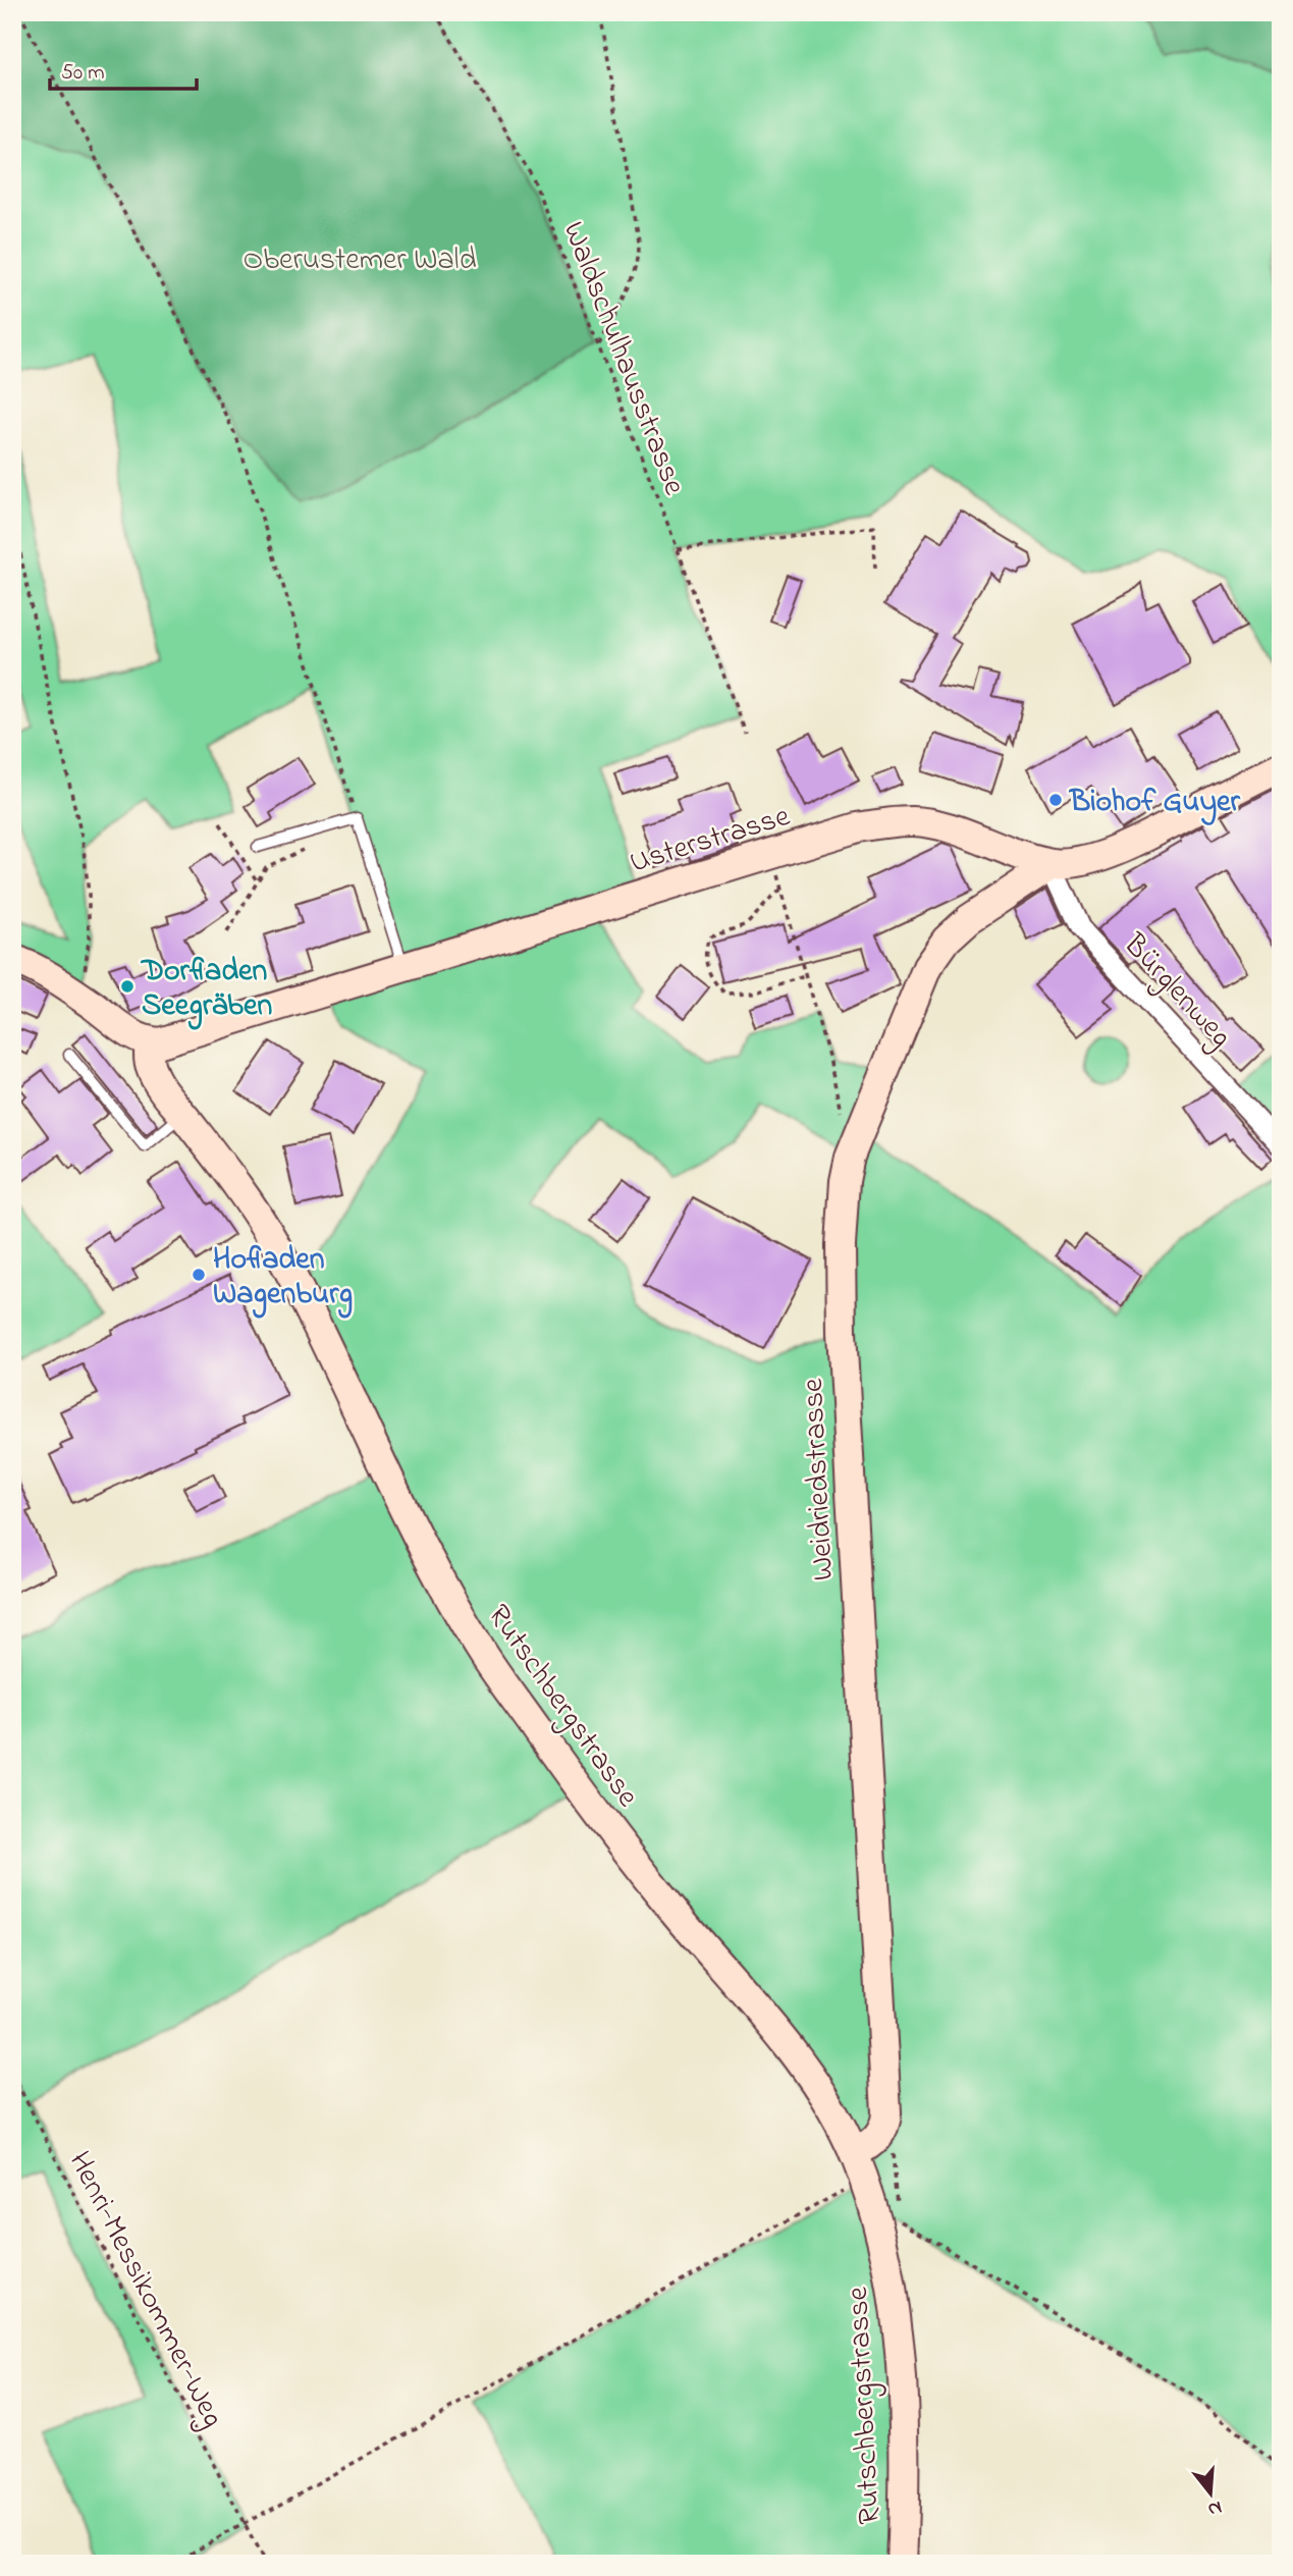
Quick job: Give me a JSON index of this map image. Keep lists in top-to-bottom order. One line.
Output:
{"streets":{"street":["Usterstrasse","Bürglenweg","Weidriedstrasse","Rutschbergstrasse"],"path":["Waldschulhausstrasse","Henri-Messikommer-Weg"]},"crossings":[["Usterstrasse","Bürglenweg"],["Usterstrasse","Weidriedstrasse"],["Usterstrasse","Rutschbergstrasse"],["Bürglenweg","Weidriedstrasse"]],"parks":["Oberustemer Wald"],"places":["Biohof Guyer","Dorfladen Seegräben","Hofladen Wagenburg"],"scale_bar":"50 m","north":"bottom"}
